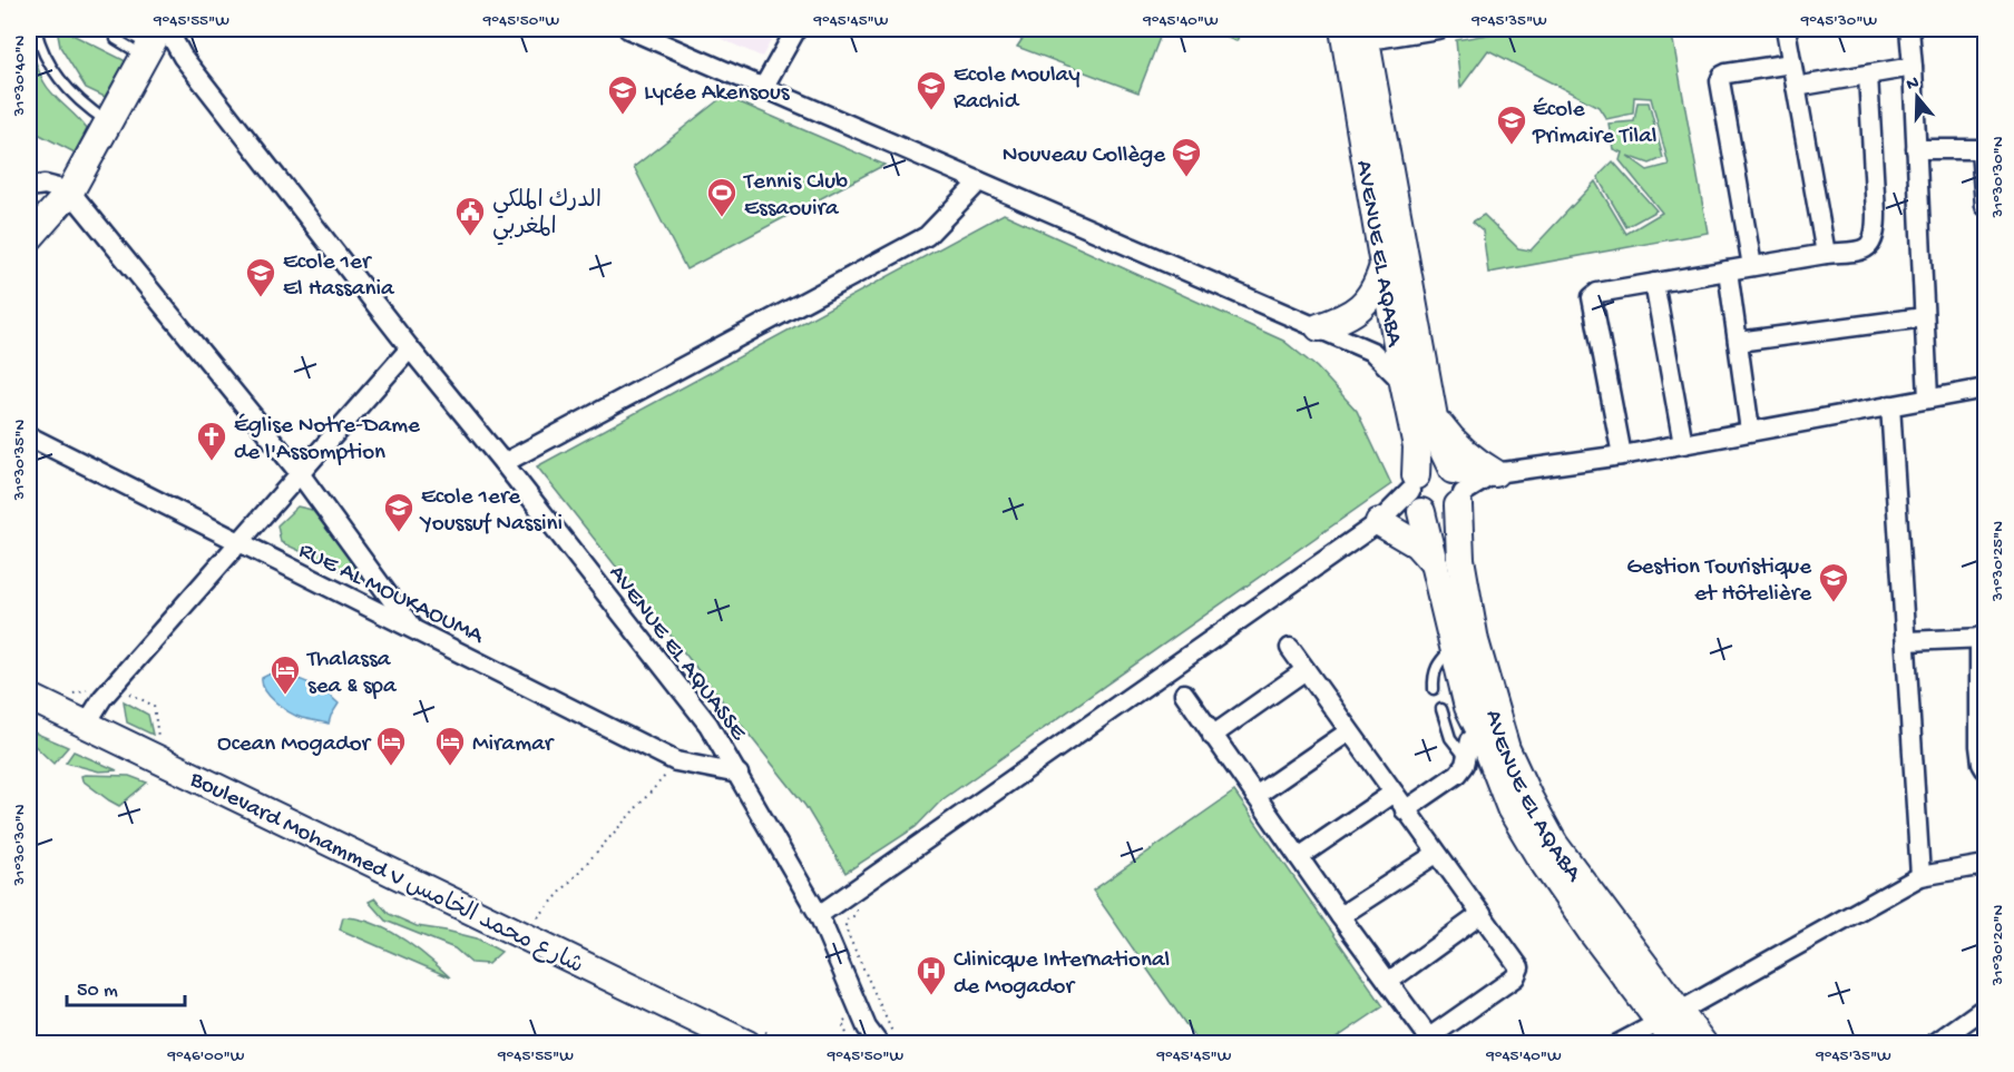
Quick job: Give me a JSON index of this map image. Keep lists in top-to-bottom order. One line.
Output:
{"streets":{"main road":["AVENUE EL AQABA","Boulevard Mohammed V شارع محمد الخامس"],"street":["RUE AL MOUKAOUMA","AVENUE EL AQUASSE"]},"crossings":[["RUE AL MOUKAOUMA","AVENUE EL AQUASSE"]],"places":{"school or university":["Ecole Moulay Rachid","Lycée Akensous","École Primaire Tilal","Nouveau Collège","Ecole 1er El Hassania","Ecole 1ere Youssuf Nassini","Gestion Touristique et Hôtelière"],"sports":["Tennis Club Essaouira"],"public building":["الدرك الملكي المغربي"],"church":["Église Notre-Dame de l'Assomption"],"hotel":["Thalassa sea & spa","Ocean Mogador","Miramar"],"hospital":["Clinicque International de Mogador"]},"scale_bar":"50 m","north":"top","coordinates":["9°45'55\"W","9°45'50\"W","9°45'45\"W","9°45'40\"W","9°45'35\"W","9°45'30\"W","31°30'40\"N","31°30'30\"N","31°30'35\"N","31°30'25\"N","31°30'20\"N","9°46'00\"W"]}
